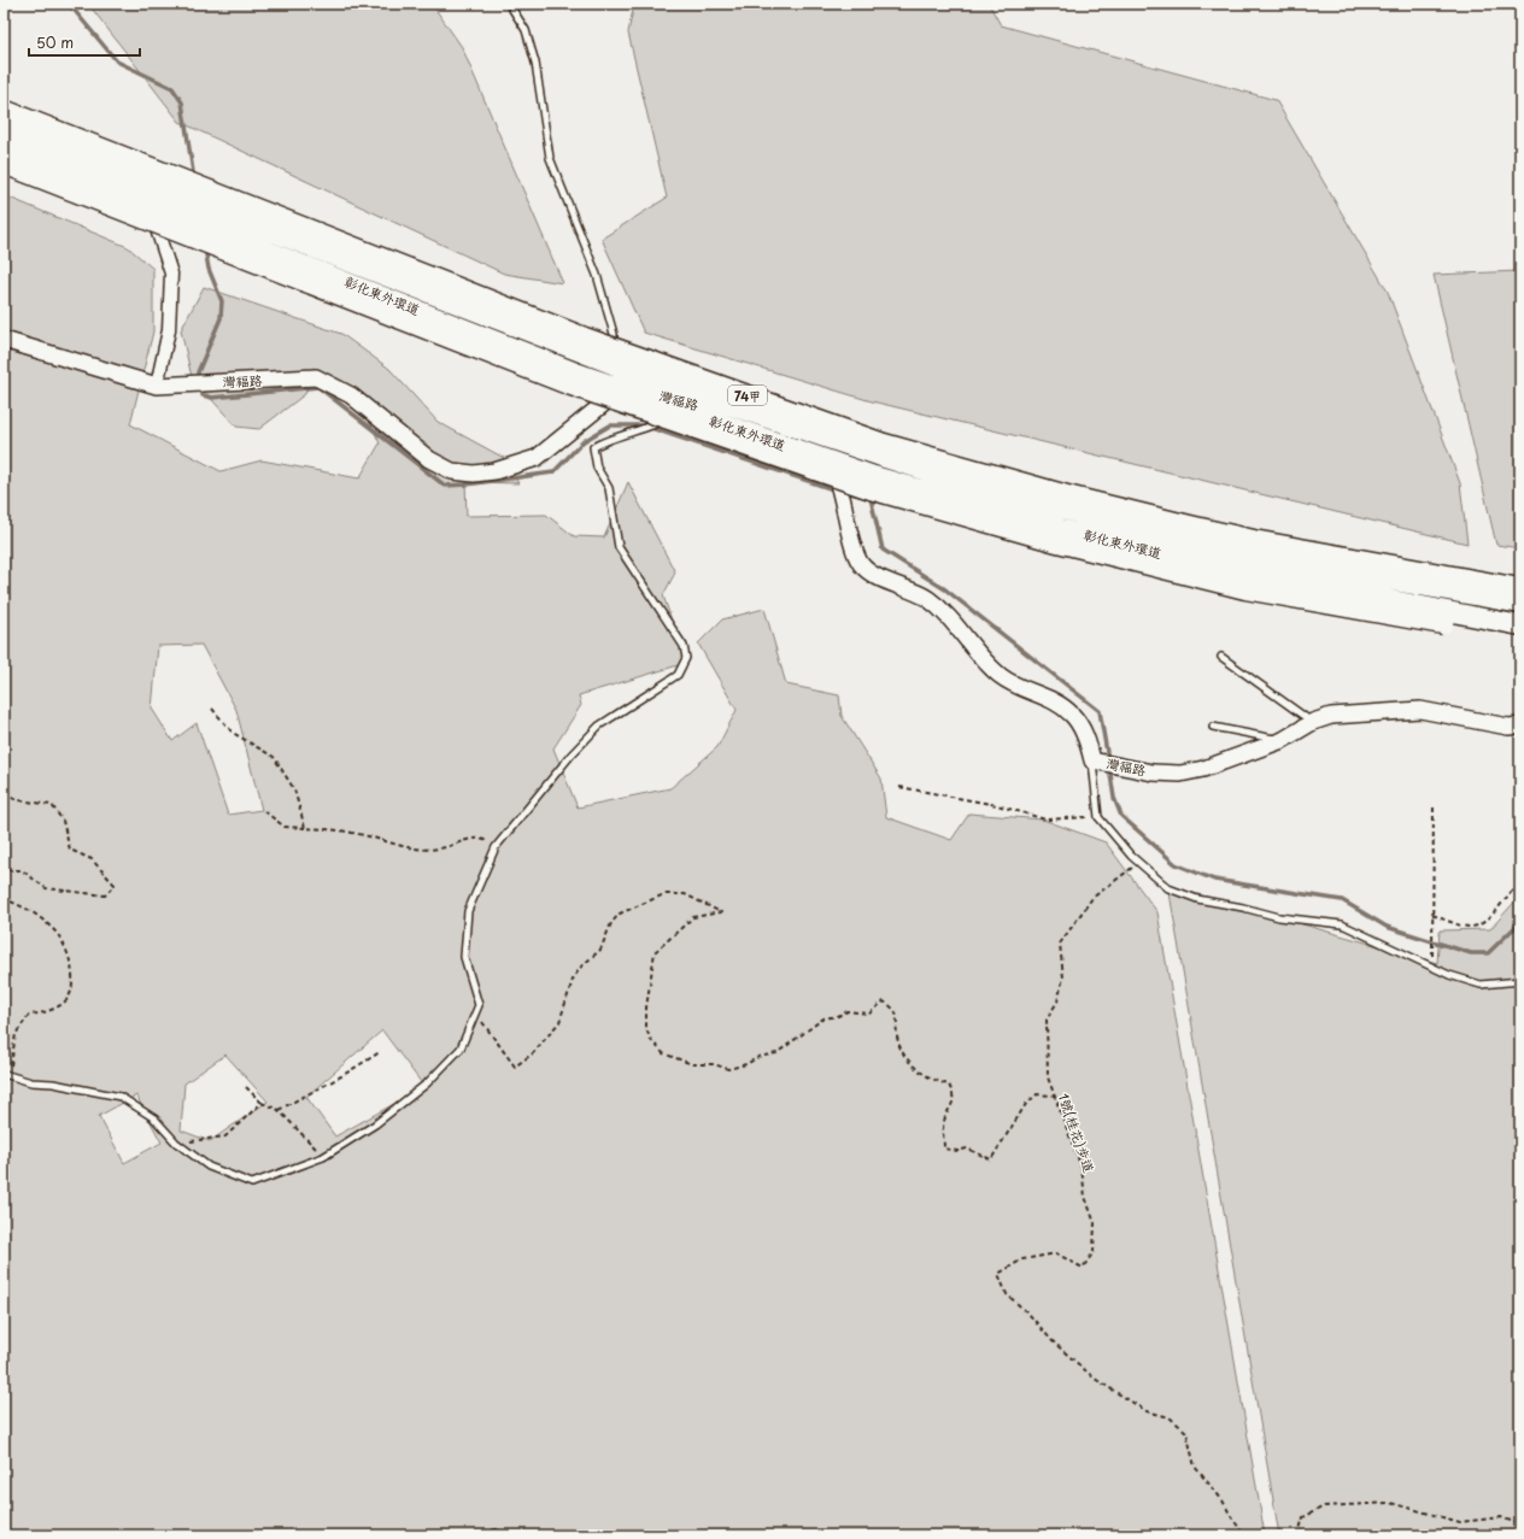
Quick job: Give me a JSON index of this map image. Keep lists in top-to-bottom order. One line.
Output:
{"streets":{"main road":["彰化東外環道","74甲"],"street":["灣福路"],"path":["1號(桂花)步道"]},"scale_bar":"50 m"}
